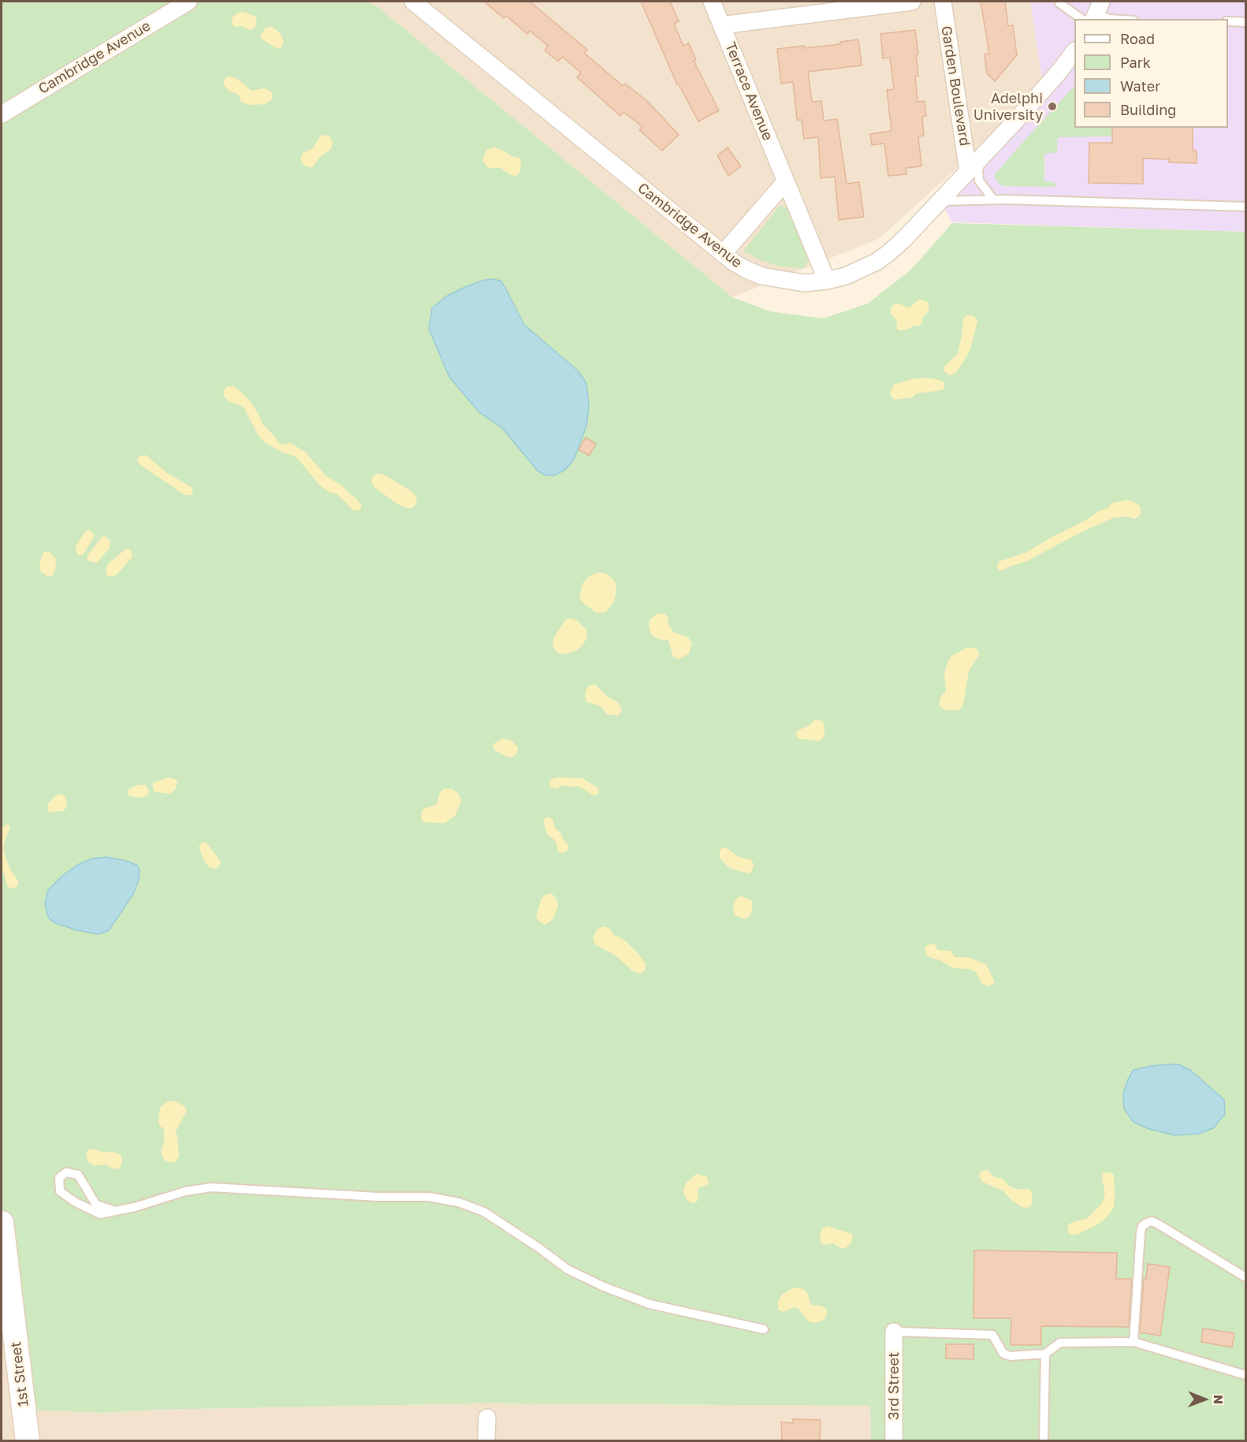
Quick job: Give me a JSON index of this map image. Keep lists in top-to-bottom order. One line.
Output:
{"streets":{"street":["Cambridge Avenue","Garden Boulevard","Terrace Avenue","1st Street","3rd Street"]},"crossings":[["Cambridge Avenue","Garden Boulevard"],["Cambridge Avenue","Terrace Avenue"]],"places":["Adelphi University"],"legend":["Road","Park","Water","Building"],"north":"right"}
